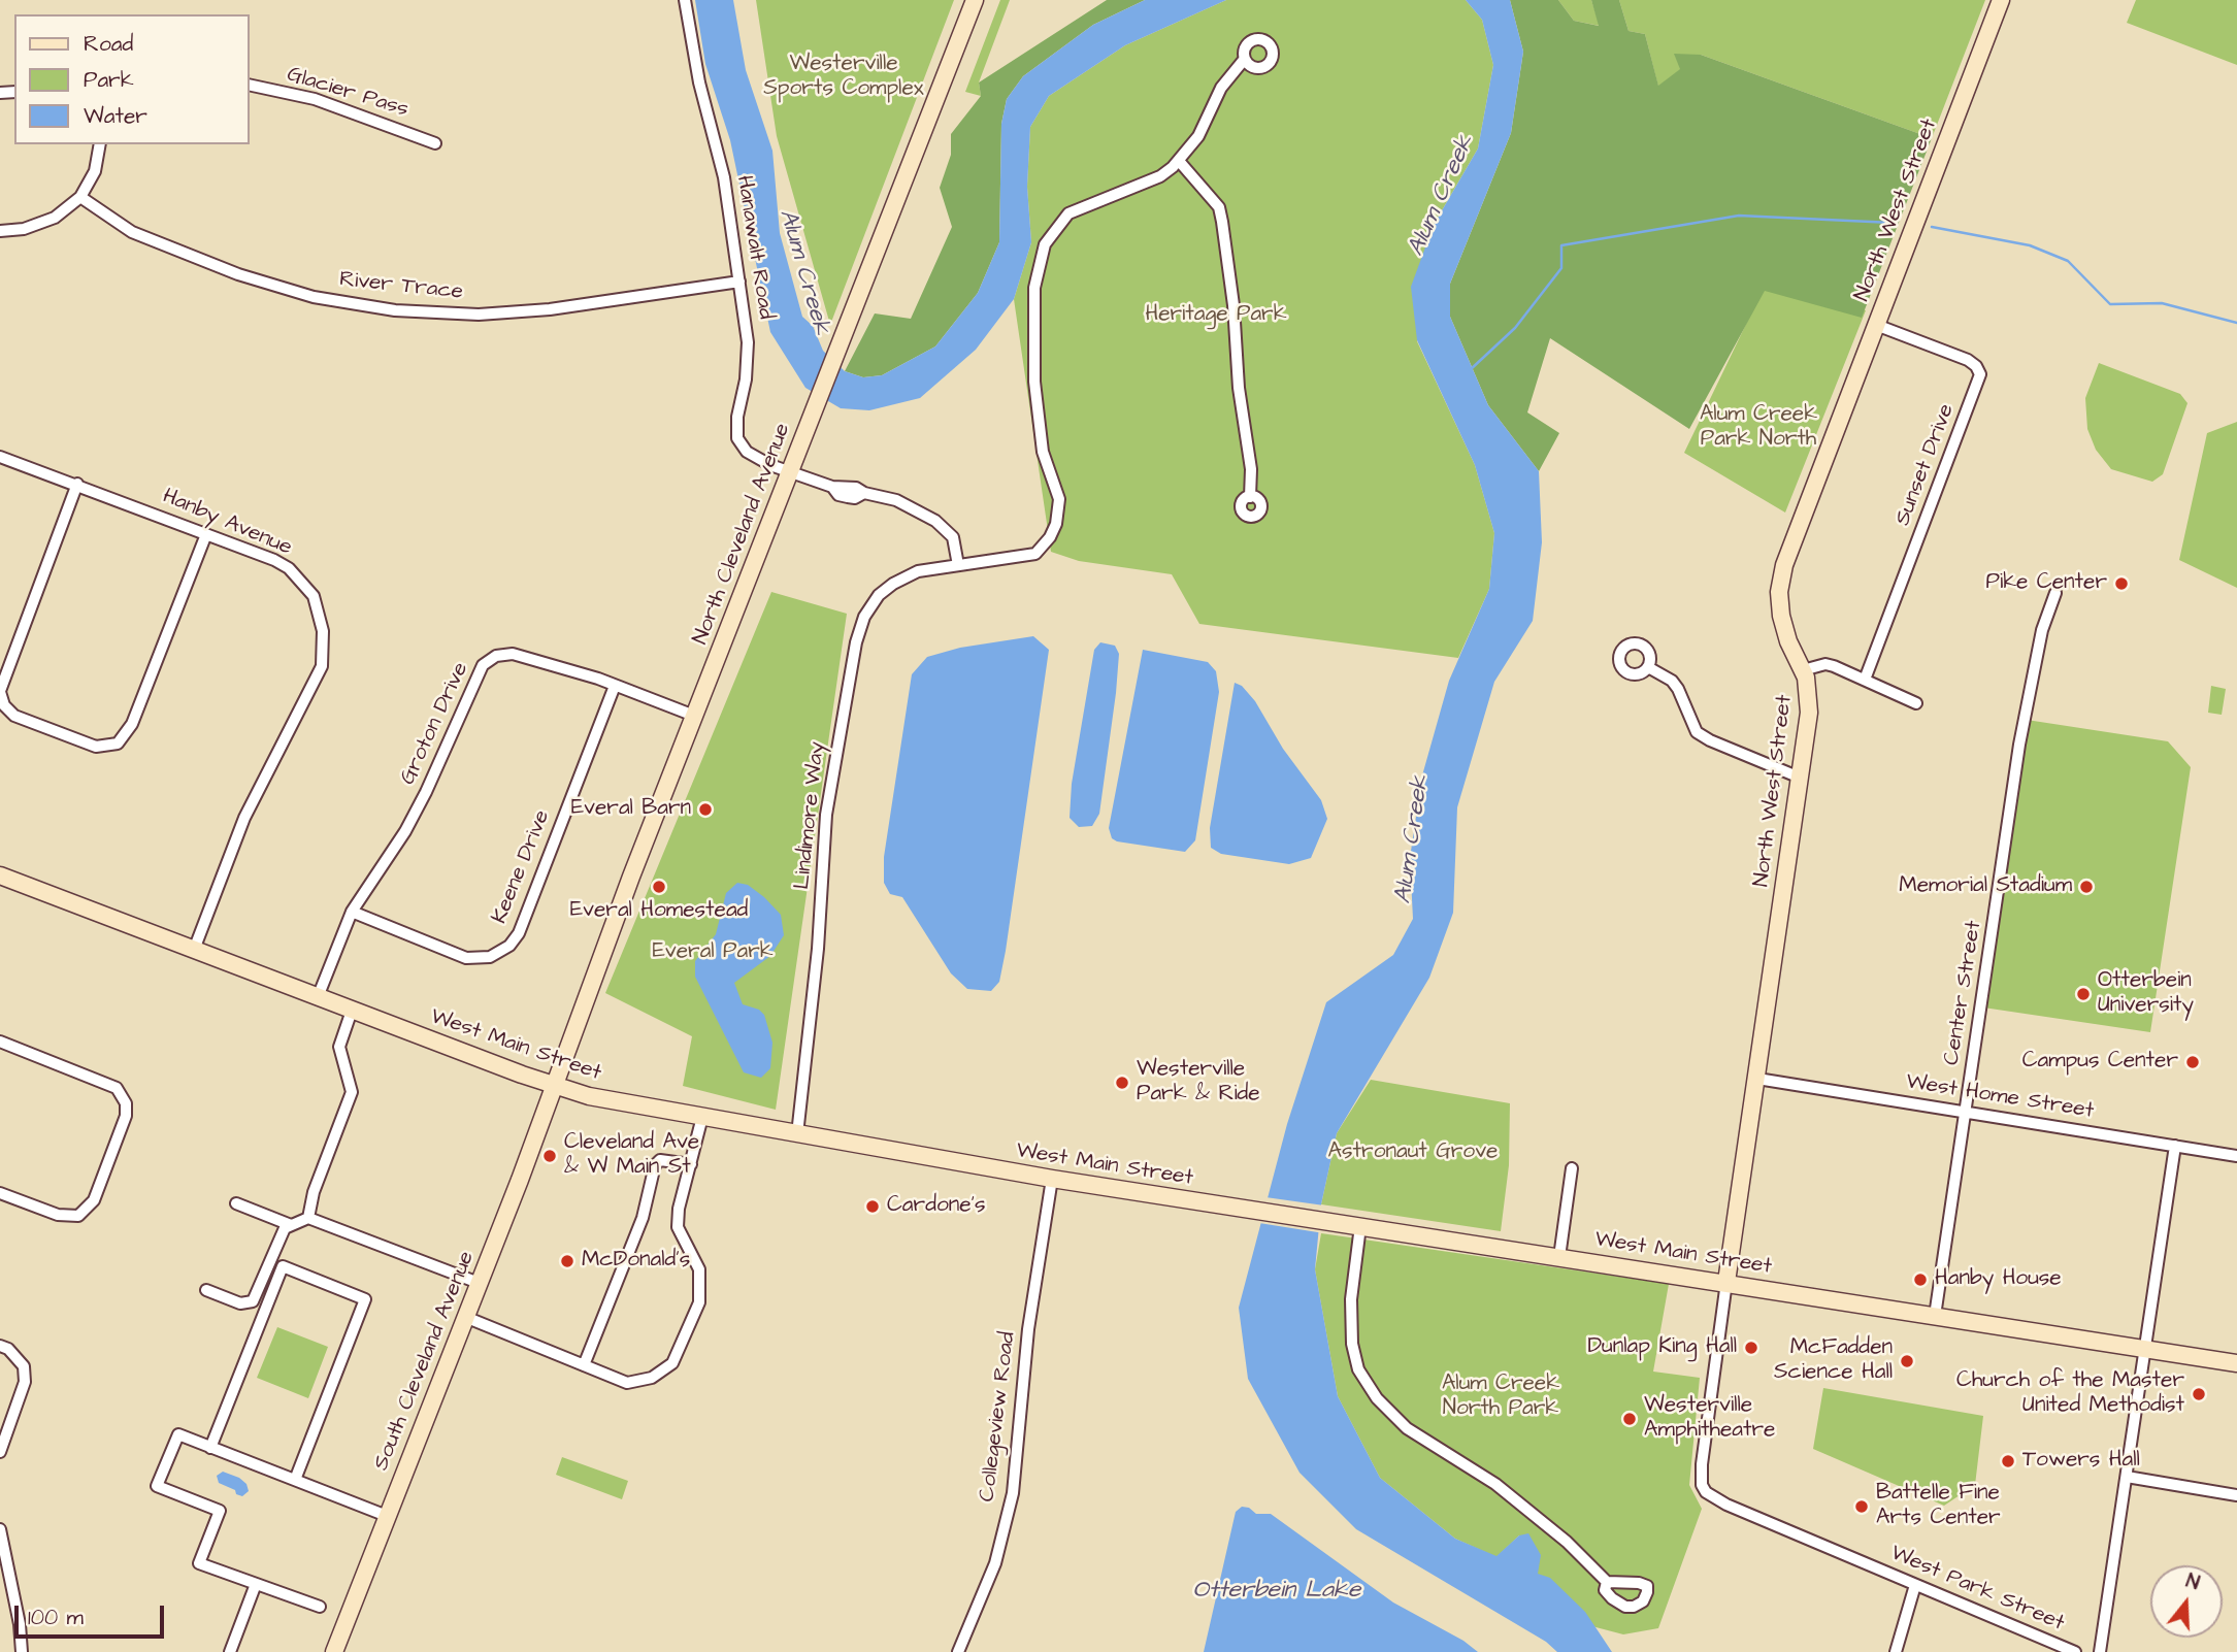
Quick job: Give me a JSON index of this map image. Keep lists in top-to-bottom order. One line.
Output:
{"streets":{"main road":["North West Street","North Cleveland Avenue","West Main Street","South Cleveland Avenue"],"street":["Glacier Pass","Hanawalt Road","River Trace","Sunset Drive","Hanby Avenue","Groton Drive","Lindimore Way","Keene Drive","Center Street","West Home Street","Collegeview Road","West Park Street"]},"crossings":[["North West Street","Sunset Drive"],["North West Street","West Main Street"],["North West Street","West Home Street"],["North West Street","West Park Street"],["Hanawalt Road","River Trace"],["Hanawalt Road","North Cleveland Avenue"],["Hanawalt Road","Lindimore Way"],["Hanby Avenue","West Main Street"],["North Cleveland Avenue","Groton Drive"],["North Cleveland Avenue","West Main Street"],["North Cleveland Avenue","South Cleveland Avenue"],["Groton Drive","Keene Drive"],["Groton Drive","West Main Street"],["Lindimore Way","West Main Street"],["Center Street","West Main Street"],["Center Street","West Home Street"],["West Main Street","South Cleveland Avenue"],["West Main Street","Collegeview Road"],["West Main Street","West Park Street"]],"water":["Alum Creek","Otterbein Lake"],"parks":["Westerville Sports Complex","Heritage Park","Alum Creek Park North","Everal Park","Astronaut Grove","Alum Creek North Park"],"places":["Pike Center","Everal Barn","Everal Homestead","Memorial Stadium","Otterbein University","Campus Center","Westerville Park & Ride","Cleveland Ave & W Main St","Cardone's","McDonald's","Hanby House","Dunlap King Hall","McFadden Science Hall","Church of the Master United Methodist","Westerville Amphitheatre","Towers Hall","Battelle Fine Arts Center"],"legend":["Road","Park","Water"],"scale_bar":"100 m","north":"top"}
